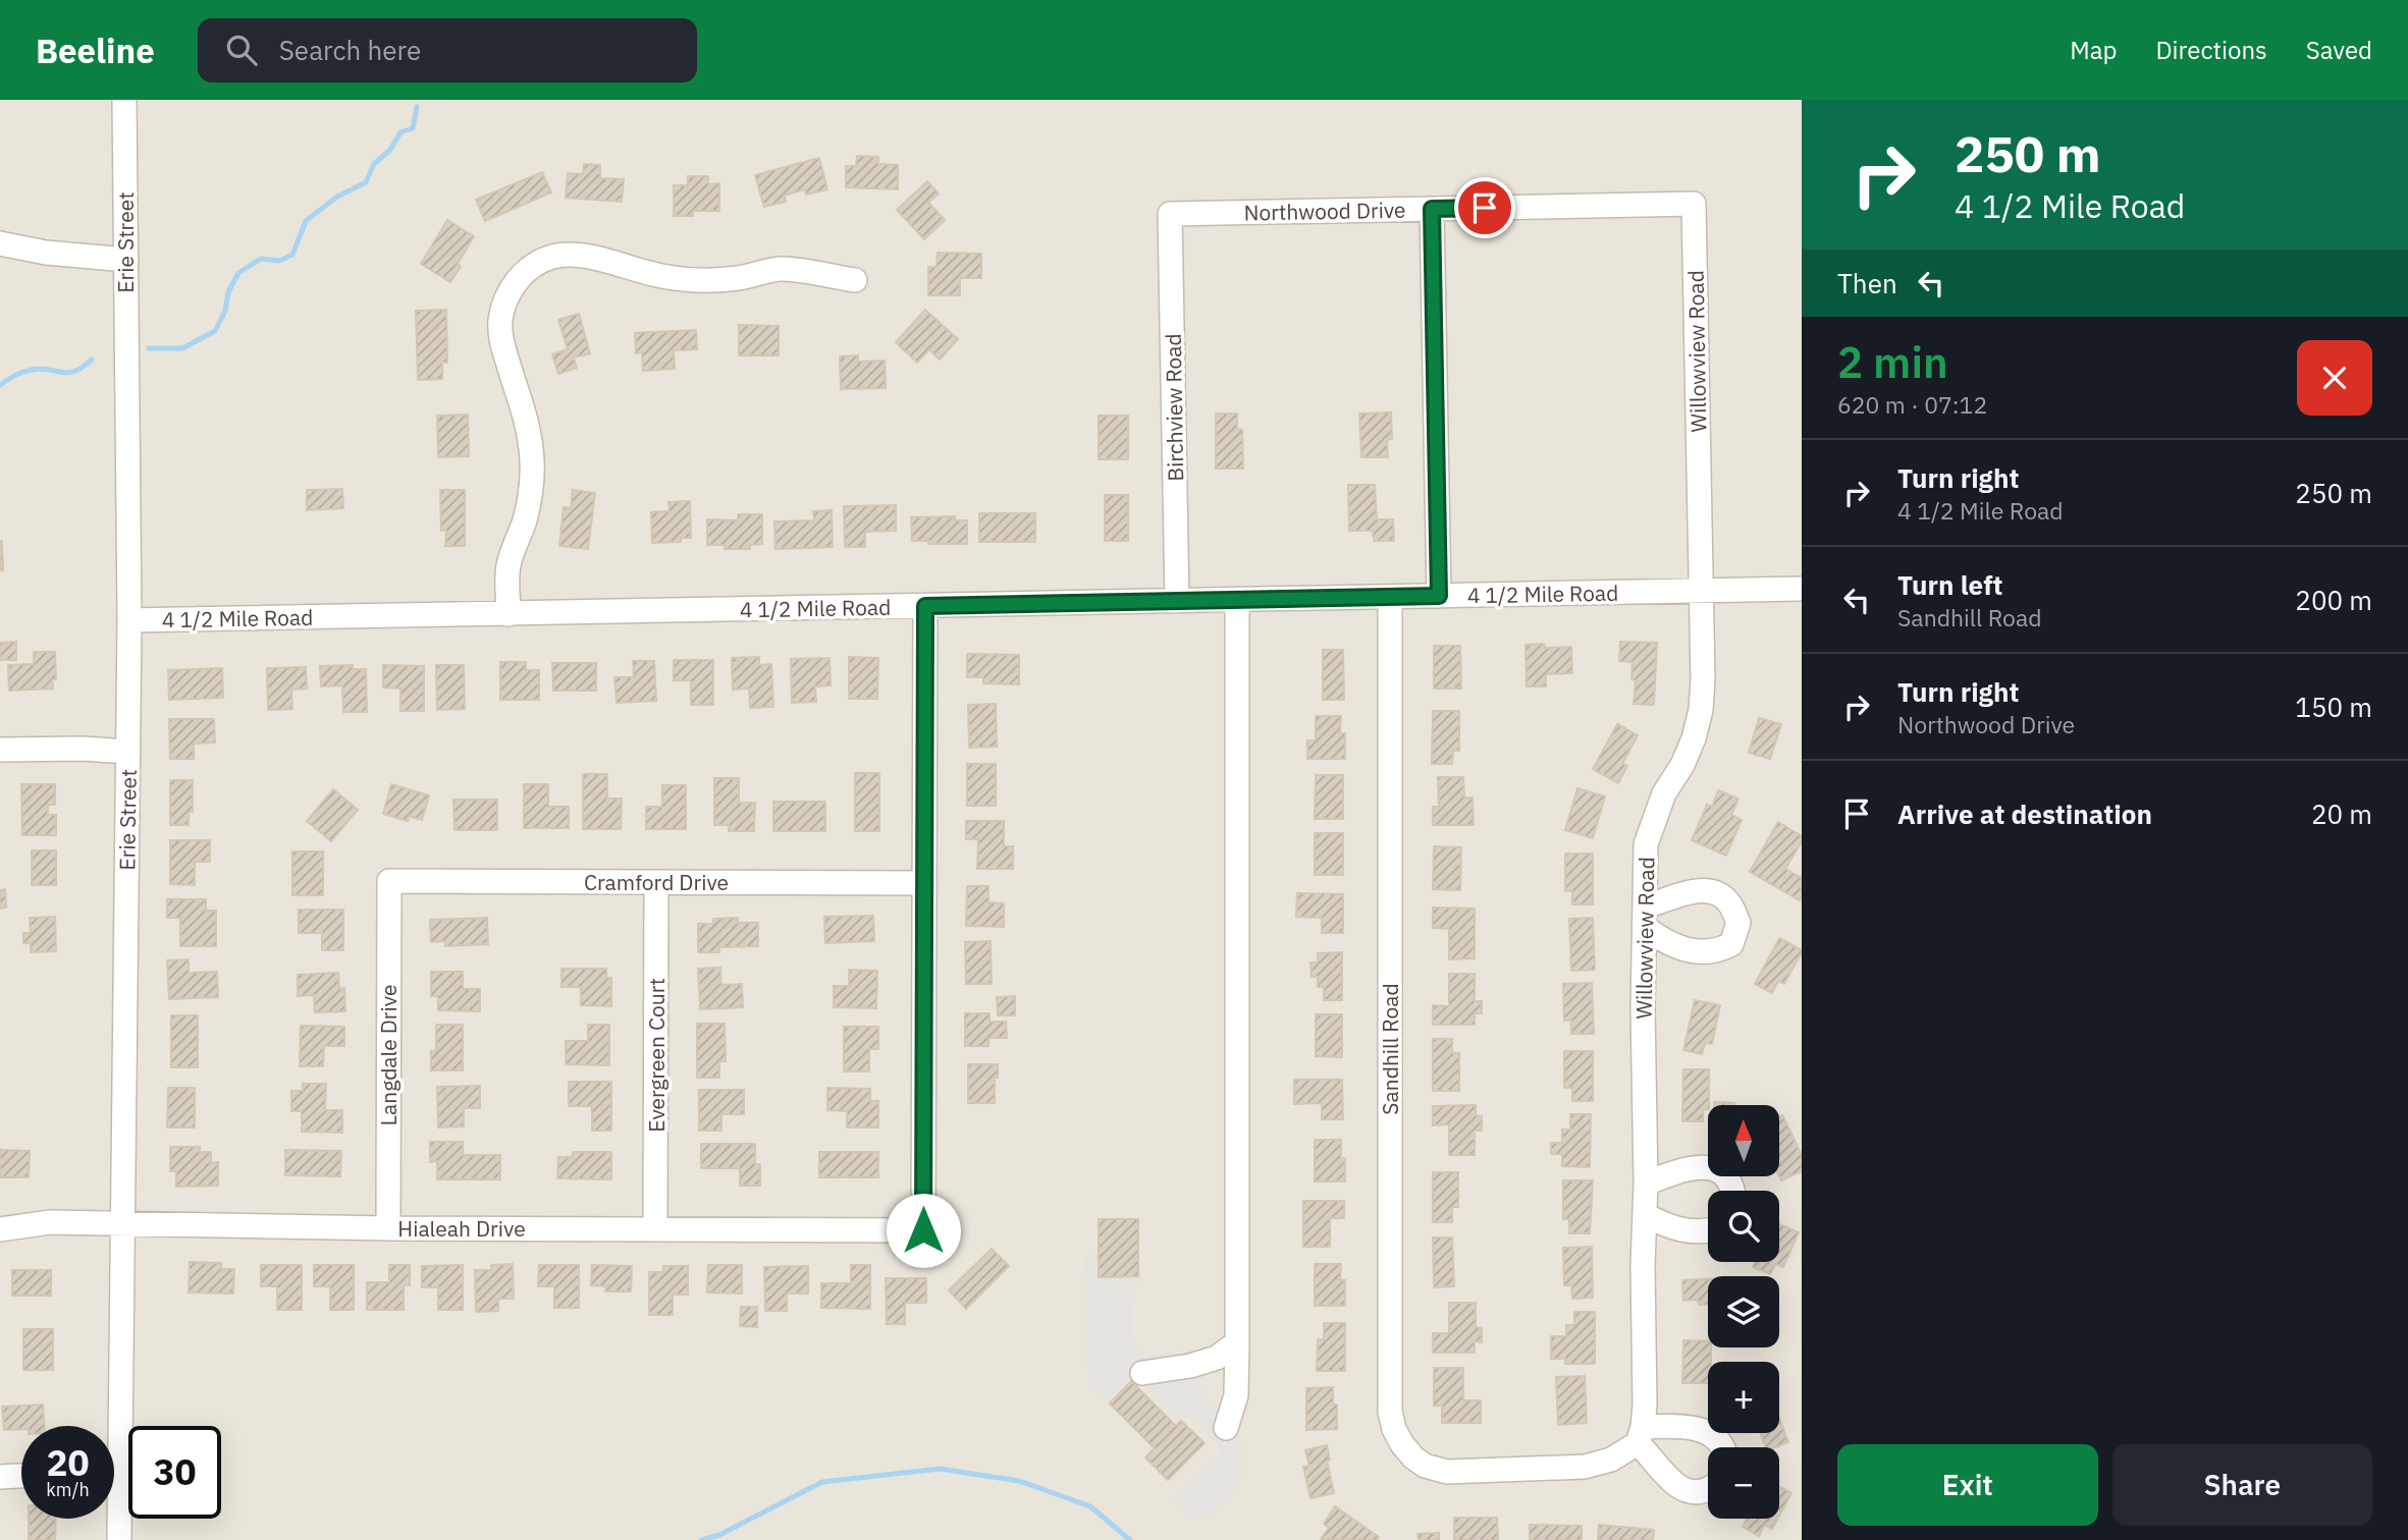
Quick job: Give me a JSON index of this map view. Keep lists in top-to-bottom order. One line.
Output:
{"streets":{"street":["Northwood Drive","Erie Street","Willowview Road","Birchview Road","4 1/2 Mile Road","Cramford Drive","Sandhill Road","Langdale Drive","Evergreen Court","Hialeah Drive"]},"crossings":[["Northwood Drive","Willowview Road"],["Northwood Drive","Birchview Road"],["Erie Street","4 1/2 Mile Road"],["Erie Street","Hialeah Drive"],["Willowview Road","4 1/2 Mile Road"],["Willowview Road","Sandhill Road"],["Birchview Road","4 1/2 Mile Road"],["4 1/2 Mile Road","Sandhill Road"],["Cramford Drive","Langdale Drive"],["Cramford Drive","Evergreen Court"],["Cramford Drive","Hialeah Drive"],["Langdale Drive","Hialeah Drive"],["Evergreen Court","Hialeah Drive"]],"north":"top","page":{"header":"Beeline","search":"Search here","nav":["Map","Directions","Saved"],"turn":["250 m","4 1/2 Mile Road"],"then":"Then","heading":["2 min","620 m · 07:12"],"list":[{"name":"Turn right","note":"4 1/2 Mile Road","value":"250 m"},{"name":"Turn left","note":"Sandhill Road","value":"200 m"},{"name":"Turn right","note":"Northwood Drive","value":"150 m"},{"name":"Arrive at destination","value":"20 m"}],"map_buttons":["+","−"],"speed":"20 km/h","limit":"30","buttons":["Exit","Share"]}}
